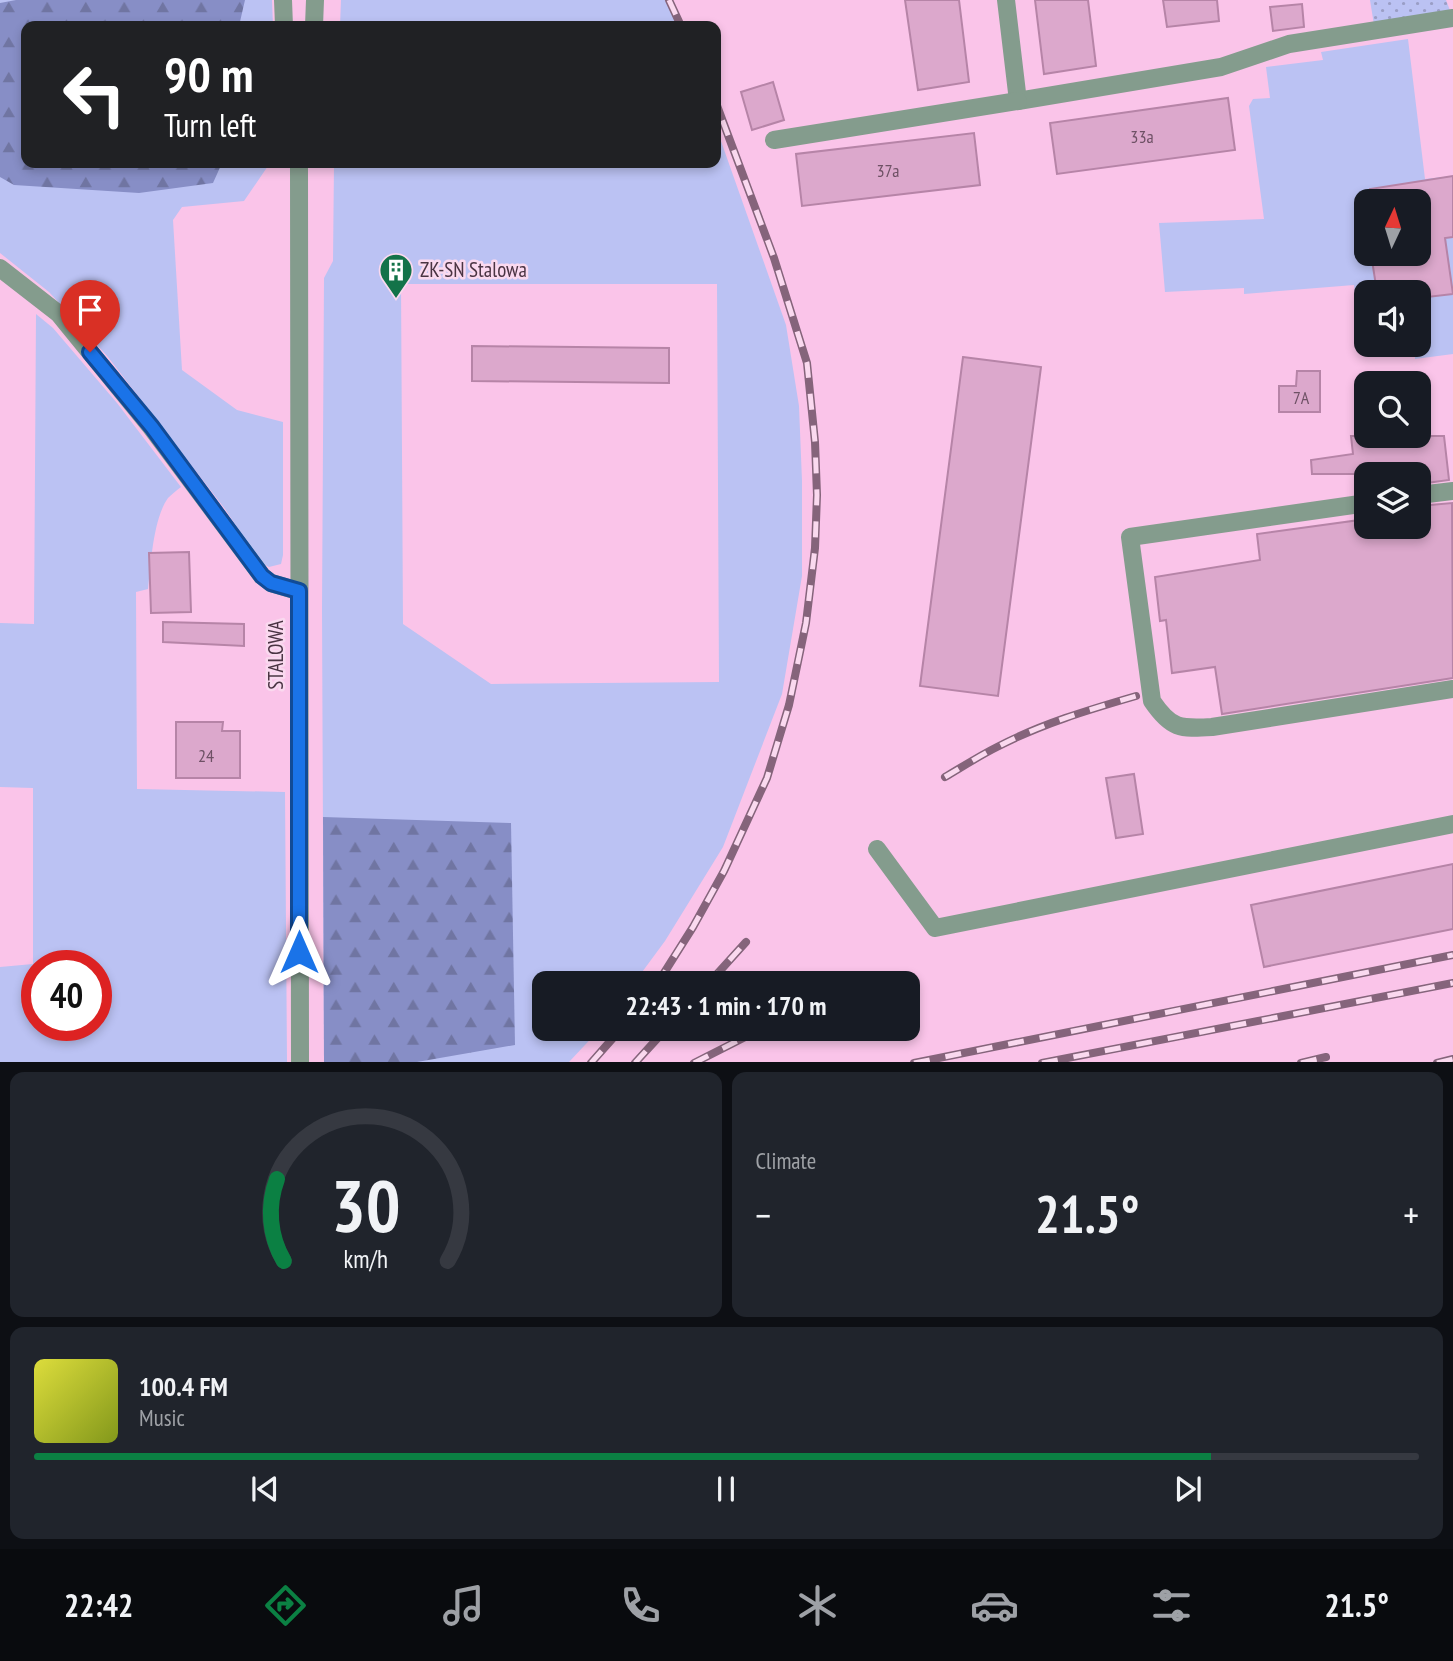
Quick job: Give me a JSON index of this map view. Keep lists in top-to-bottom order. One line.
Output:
{"streets":{"street":["STALOWA"]},"places":{"building":["ZK-SN Stalowa"]},"house_numbers":["33a","37a","7A","24"],"north":"top","page":{"turn":["90 m","Turn left"],"limit":"40","trip":"22:43 · 1 min · 170 m","tile":"Climate","heat":["−","21.5°","+"],"song":["100.4 FM","Music"],"tabs":["22:42","21.5°"],"gauge":["30","km/h"]}}
